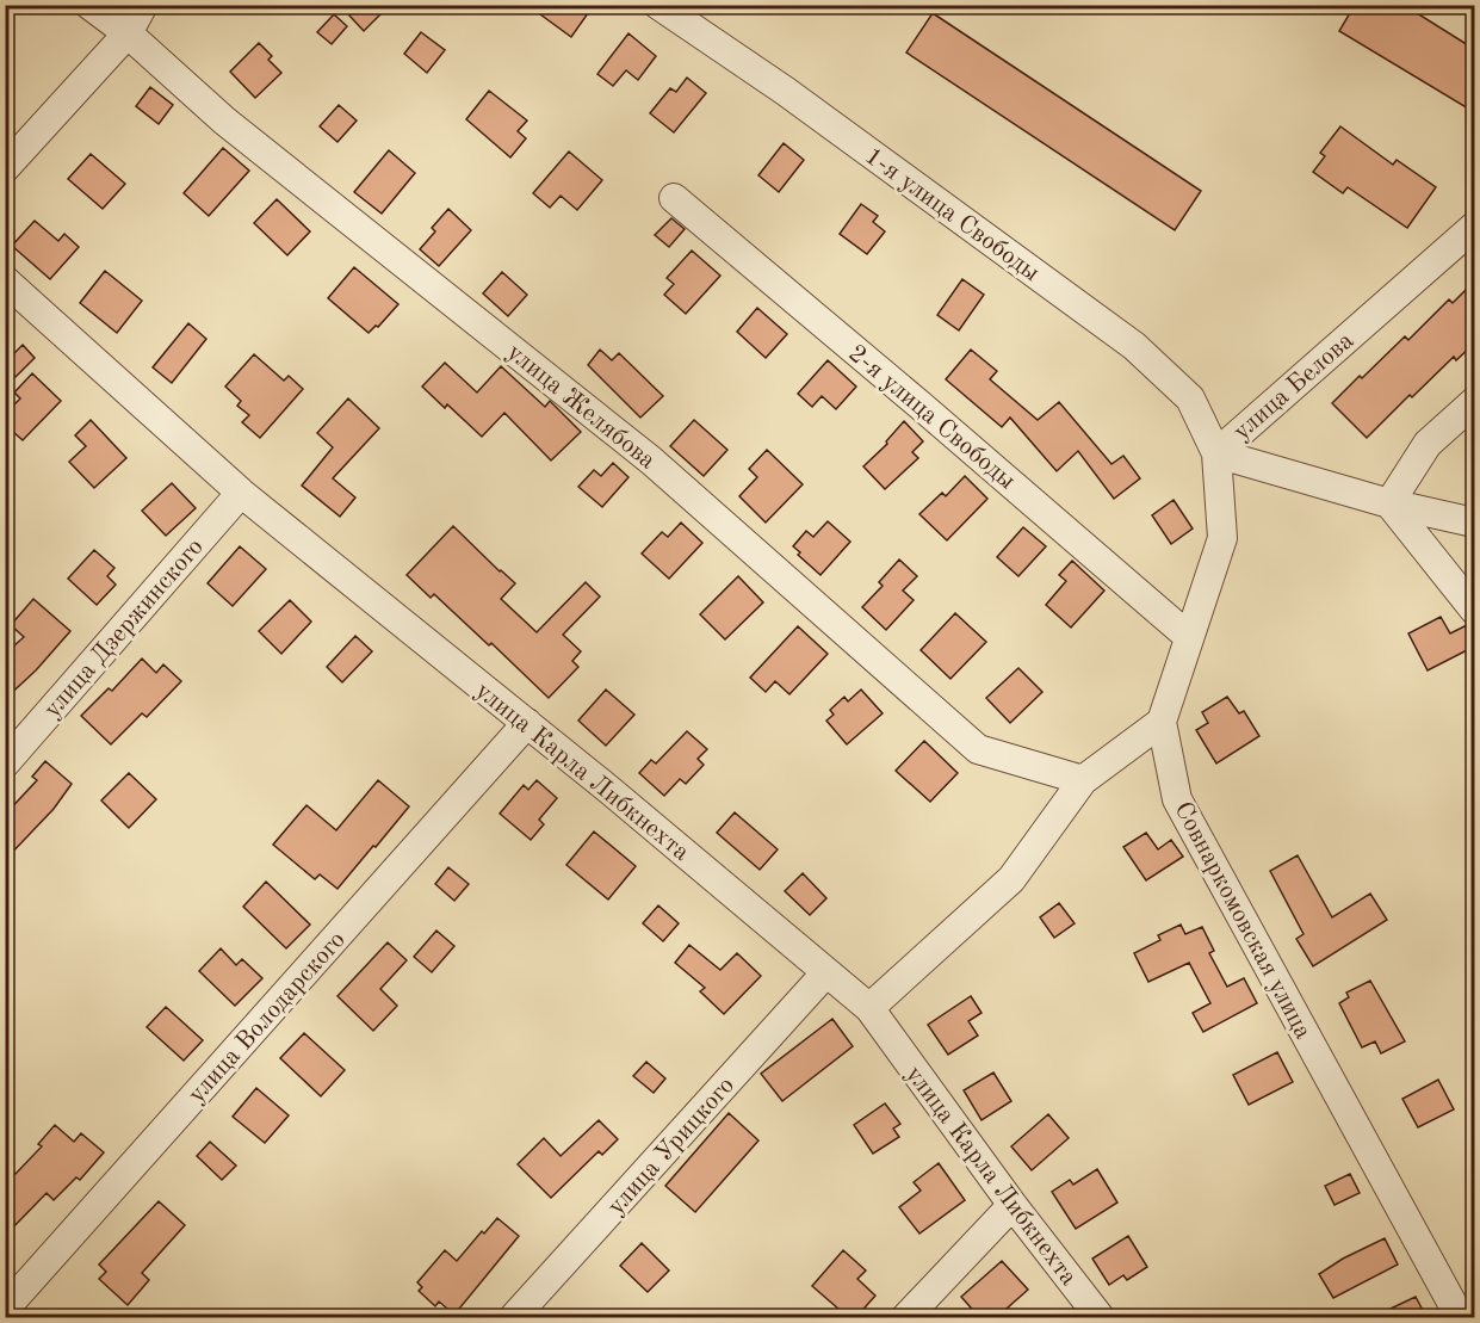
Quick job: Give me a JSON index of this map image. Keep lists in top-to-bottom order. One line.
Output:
{"streets":{"street":["1-я улица Свободы","улица Белова","улица Желябова","2-я улица Свободы","улица Дзержинского","улица Карла Либкнехта","Совнаркомовская улица","улица Володарского","улица Урицкого"]},"crossings":[["1-я улица Свободы","улица Белова"],["1-я улица Свободы","Совнаркомовская улица"],["улица Белова","Совнаркомовская улица"],["2-я улица Свободы","Совнаркомовская улица"],["улица Дзержинского","улица Карла Либкнехта"],["улица Карла Либкнехта","улица Володарского"],["улица Карла Либкнехта","улица Урицкого"]]}
